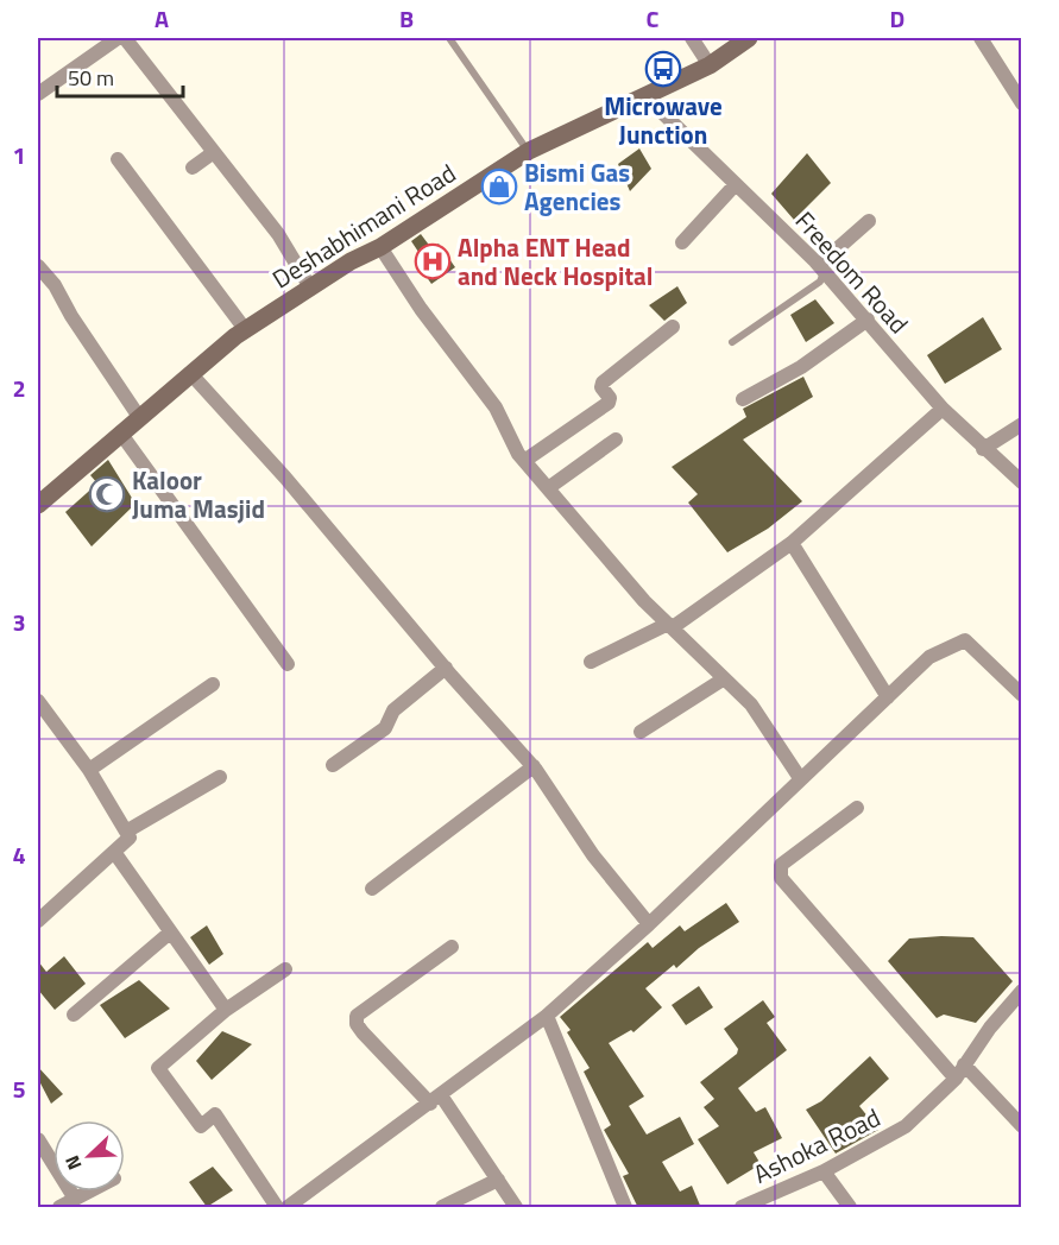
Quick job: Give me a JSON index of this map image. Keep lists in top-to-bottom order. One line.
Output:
{"streets":{"street":["Deshabhimani Road","Freedom Road","Ashoka Road"]},"crossings":[["Deshabhimani Road","Freedom Road"]],"places":{"bus stop":["Microwave Junction"],"shop":["Bismi Gas Agencies"],"hospital":["Alpha ENT Head and Neck Hospital"],"mosque":["Kaloor Juma Masjid"]},"scale_bar":"50 m","north":"bottom left","grid":{"columns":["A","B","C","D"],"rows":["1","2","3","4","5"]}}
